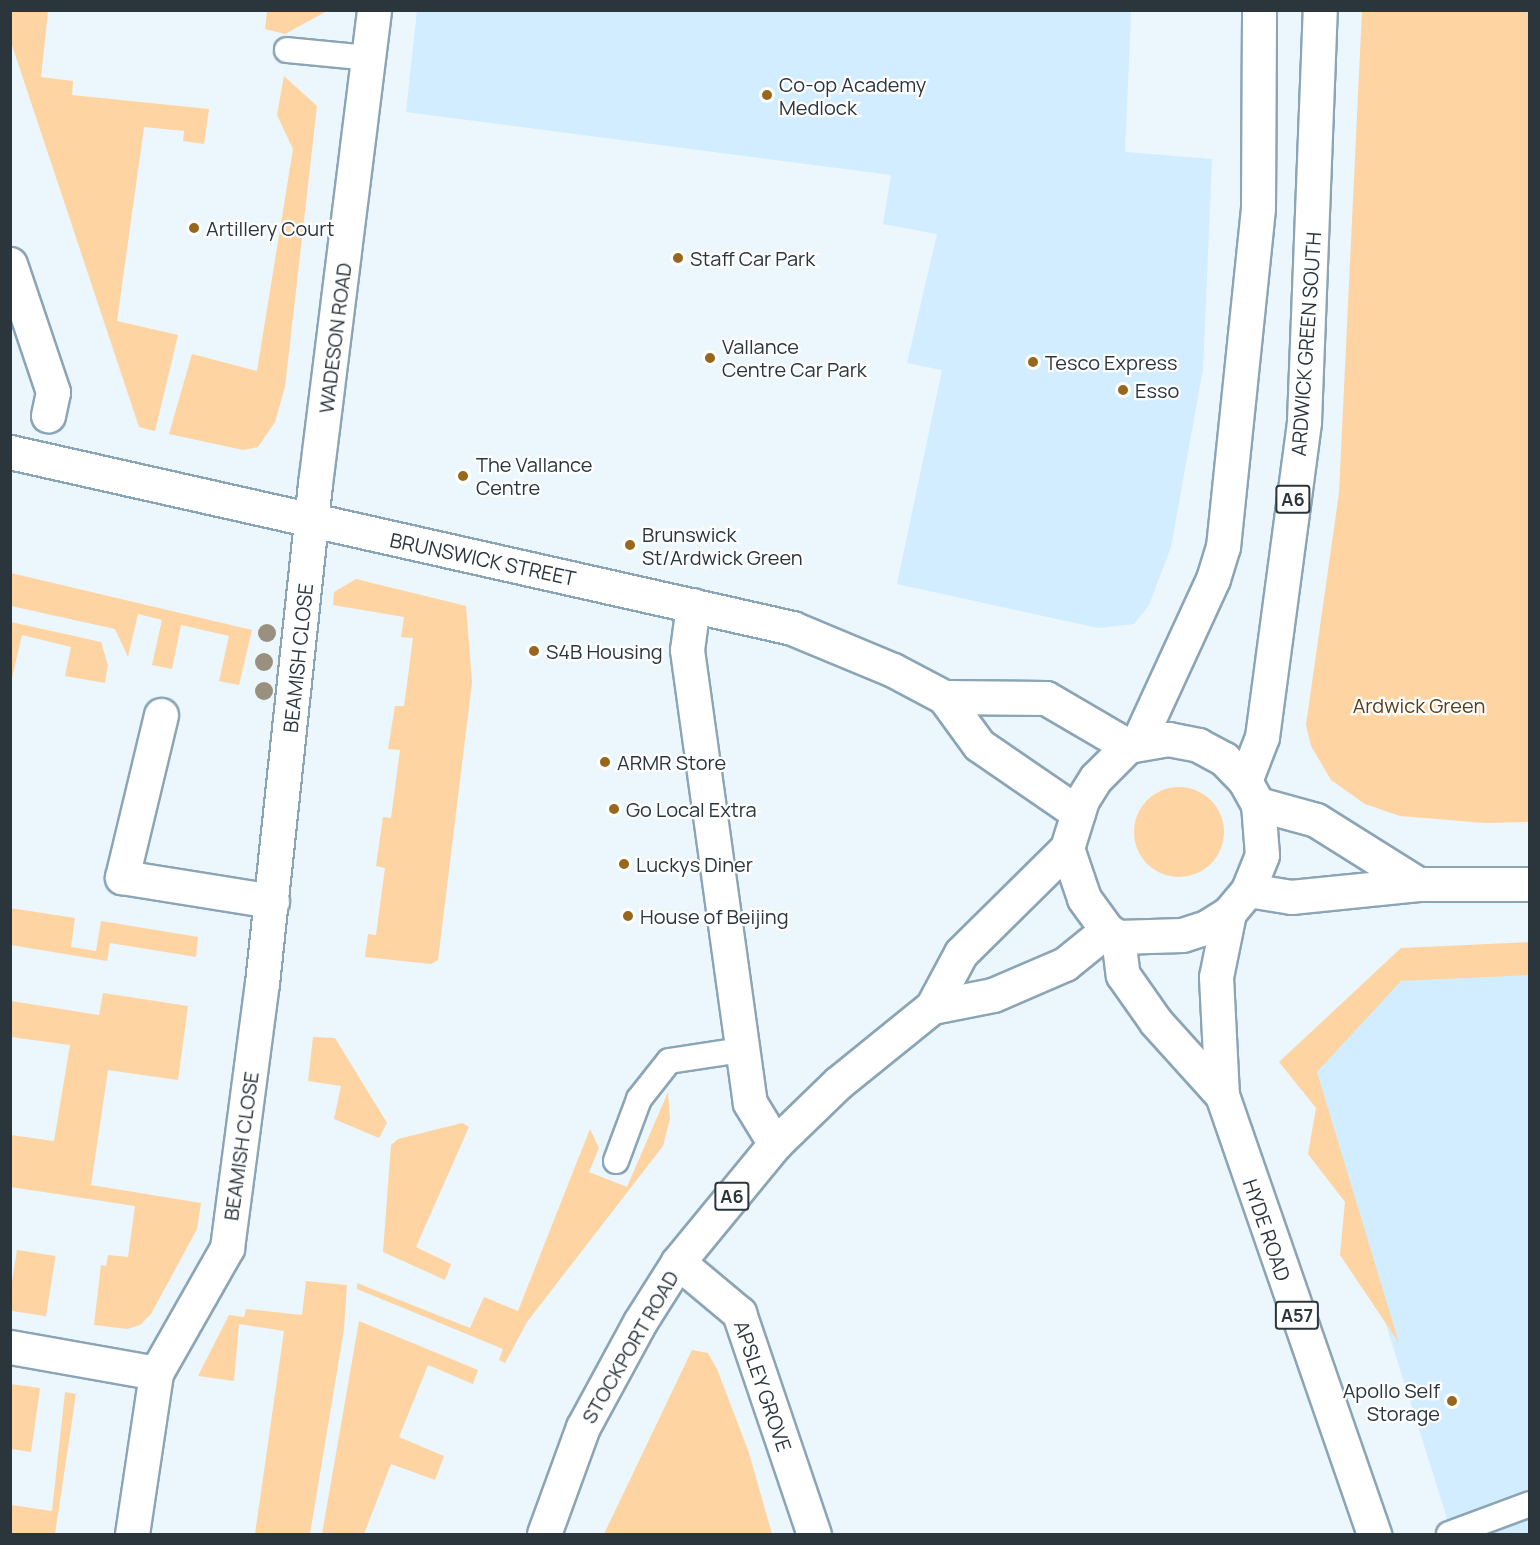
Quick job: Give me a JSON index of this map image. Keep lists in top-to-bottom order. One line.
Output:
{"streets":{"main road":["WADESON ROAD","ARDWICK GREEN SOUTH","A6","BRUNSWICK STREET","BEAMISH CLOSE","HYDE ROAD","A57","STOCKPORT ROAD","APSLEY GROVE"]},"crossings":[["WADESON ROAD","BRUNSWICK STREET"],["WADESON ROAD","BEAMISH CLOSE"],["ARDWICK GREEN SOUTH","A6"],["ARDWICK GREEN SOUTH","BRUNSWICK STREET"],["ARDWICK GREEN SOUTH","HYDE ROAD"],["ARDWICK GREEN SOUTH","STOCKPORT ROAD"],["A6","BRUNSWICK STREET"],["A6","HYDE ROAD"],["A6","STOCKPORT ROAD"],["BRUNSWICK STREET","BEAMISH CLOSE"],["BRUNSWICK STREET","HYDE ROAD"],["BRUNSWICK STREET","STOCKPORT ROAD"],["HYDE ROAD","STOCKPORT ROAD"],["STOCKPORT ROAD","APSLEY GROVE"]],"parks":["Ardwick Green"],"places":["Co-op Academy Medlock","Artillery Court","Staff Car Park","Vallance Centre Car Park","Tesco Express","Esso","The Vallance Centre","Brunswick St/Ardwick Green","S4B Housing","ARMR Store","Go Local Extra","Luckys Diner","House of Beijing","Apollo Self Storage"]}
